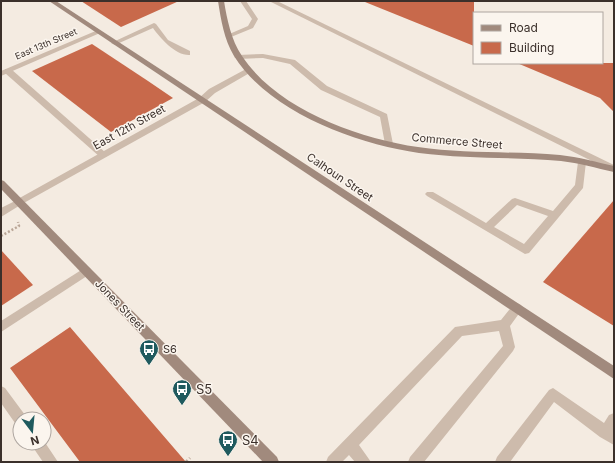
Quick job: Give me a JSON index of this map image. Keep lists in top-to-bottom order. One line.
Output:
{"streets":{"street":["East 13th Street","East 12th Street","Commerce Street","Calhoun Street","Jones Street"]},"crossings":[["East 13th Street","Calhoun Street"],["East 12th Street","Commerce Street"],["East 12th Street","Calhoun Street"],["East 12th Street","Jones Street"]],"places":{"bus stop":["S6","S5","S4"]},"legend":["Road","Building"],"north":"bottom"}
